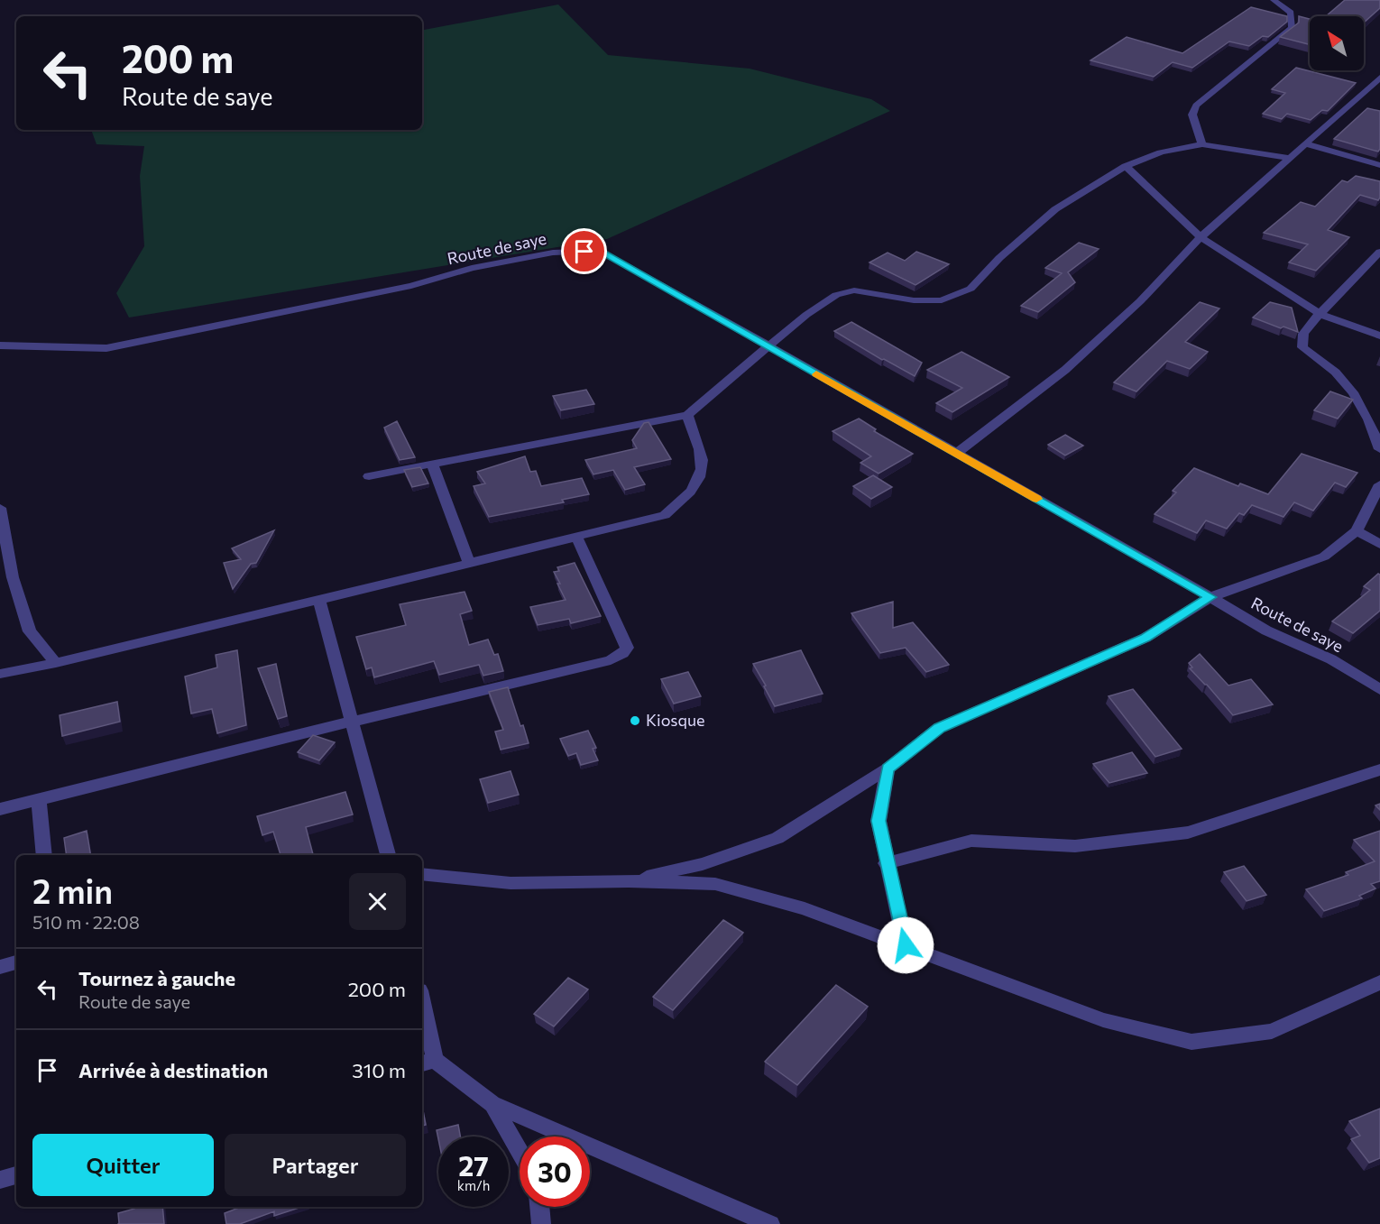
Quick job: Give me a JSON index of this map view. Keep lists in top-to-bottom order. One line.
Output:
{"streets":{"street":["Route de saye"]},"places":["Kiosque"],"north":"top left","page":{"turn":["200 m","Route de saye"],"heading":["2 min","510 m · 22:08"],"list":[{"name":"Tournez à gauche","note":"Route de saye","value":"200 m"},{"name":"Arrivée à destination","value":"310 m"}],"buttons":["Quitter","Partager"],"speed":"27 km/h","limit":"30"}}
